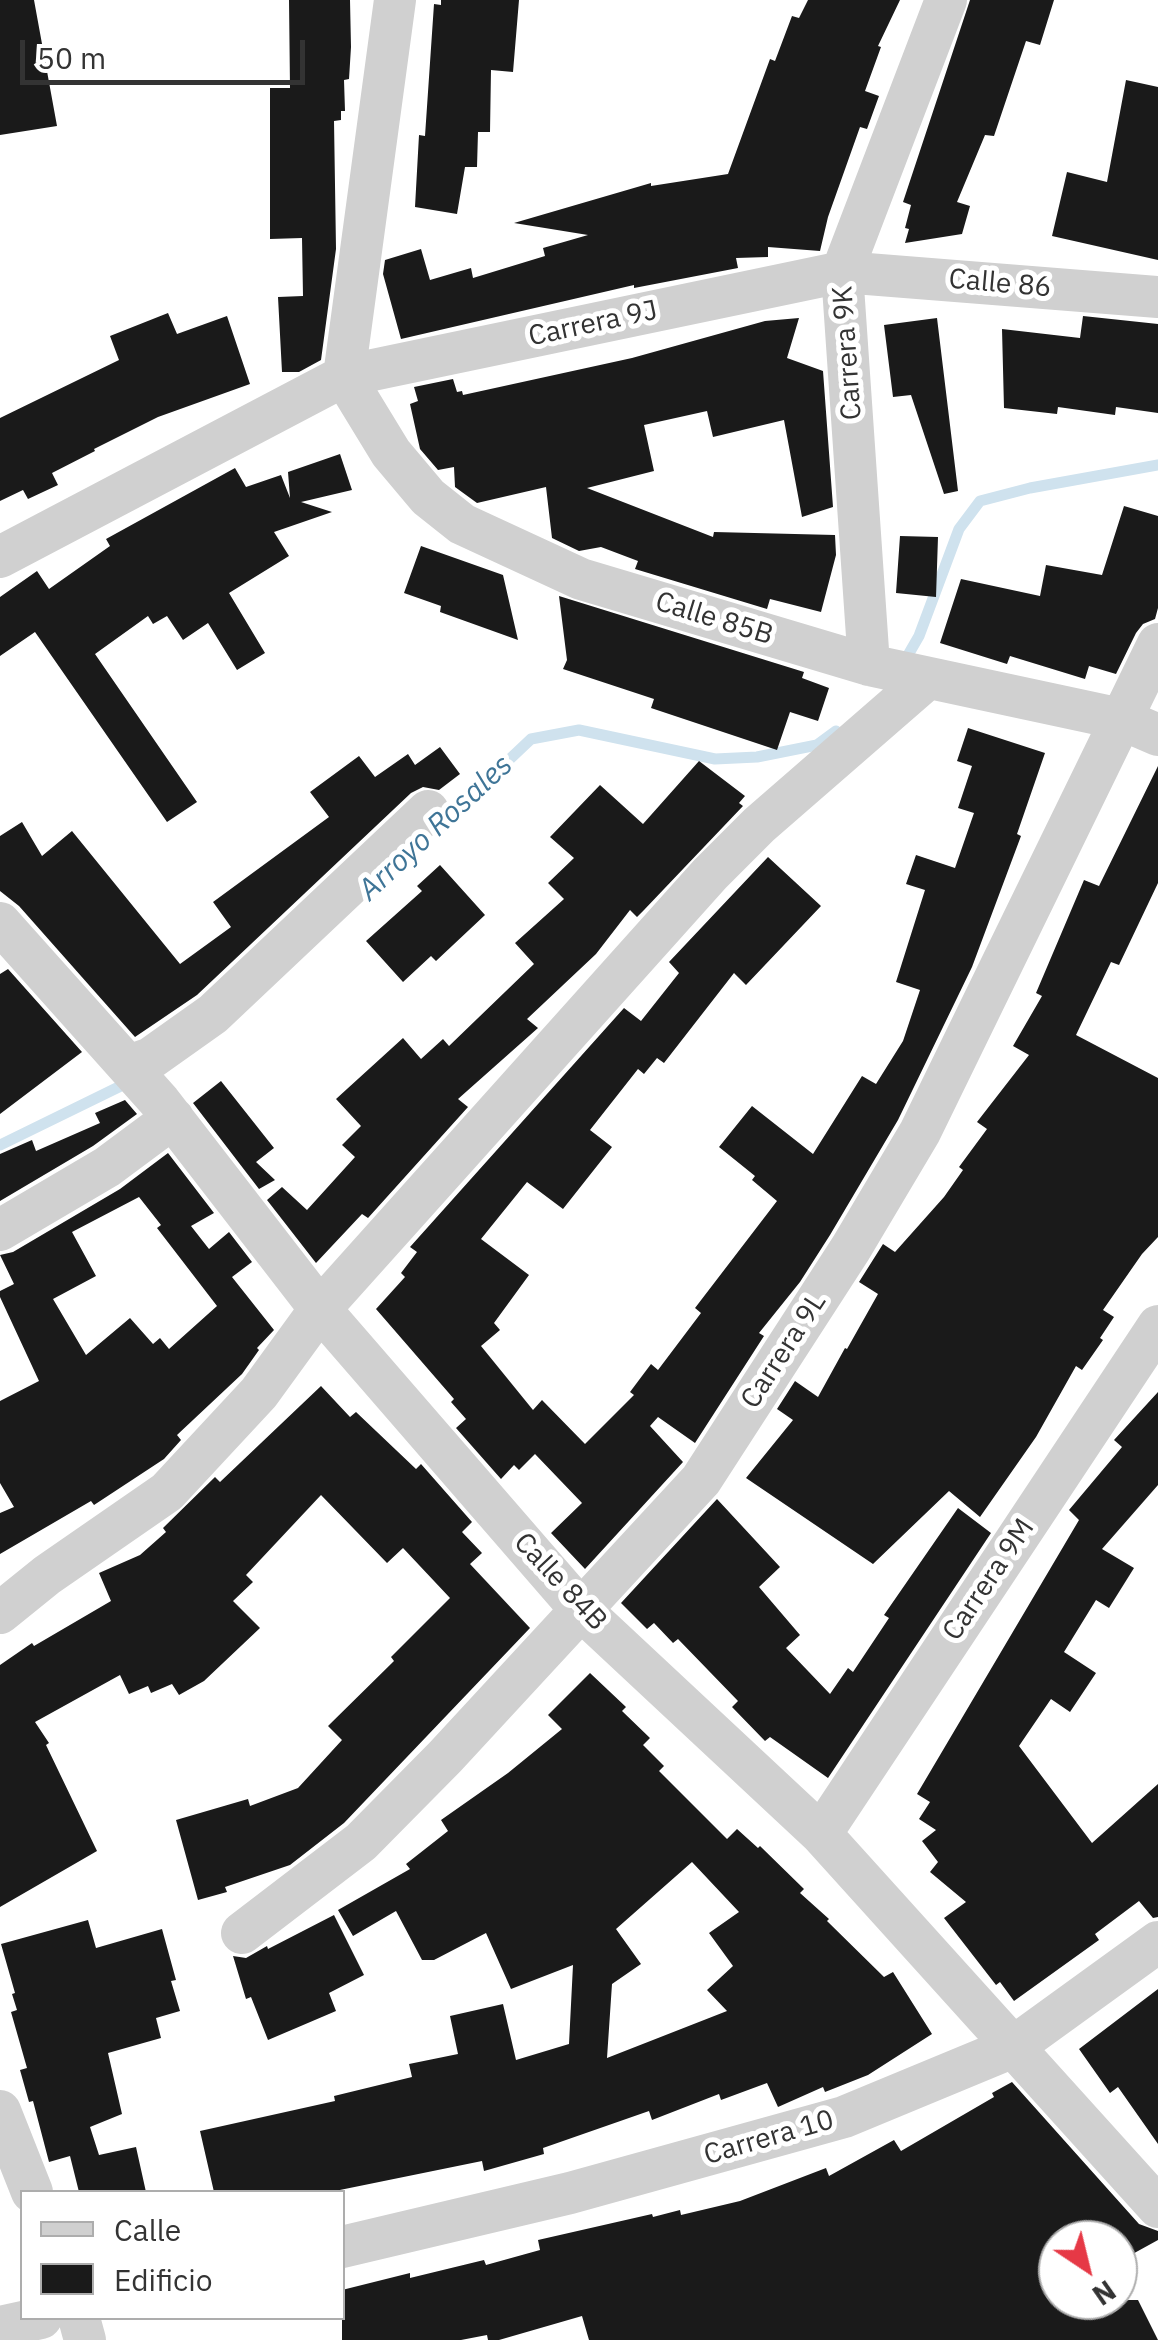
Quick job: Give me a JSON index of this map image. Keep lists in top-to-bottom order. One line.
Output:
{"streets":{"street":["Calle 86","Carrera 9J","Carrera 9K","Calle 85B","Carrera 9L","Carrera 9M","Calle 84B","Carrera 10"]},"crossings":[["Calle 86","Carrera 9J"],["Calle 86","Carrera 9K"],["Carrera 9J","Carrera 9K"],["Carrera 9J","Calle 85B"],["Carrera 9K","Calle 85B"],["Calle 85B","Carrera 9L"],["Carrera 9L","Calle 84B"],["Carrera 9M","Calle 84B"],["Calle 84B","Carrera 10"]],"water":["Arroyo Rosales"],"legend":["Calle","Edificio"],"scale_bar":"50 m","north":"bottom right"}
